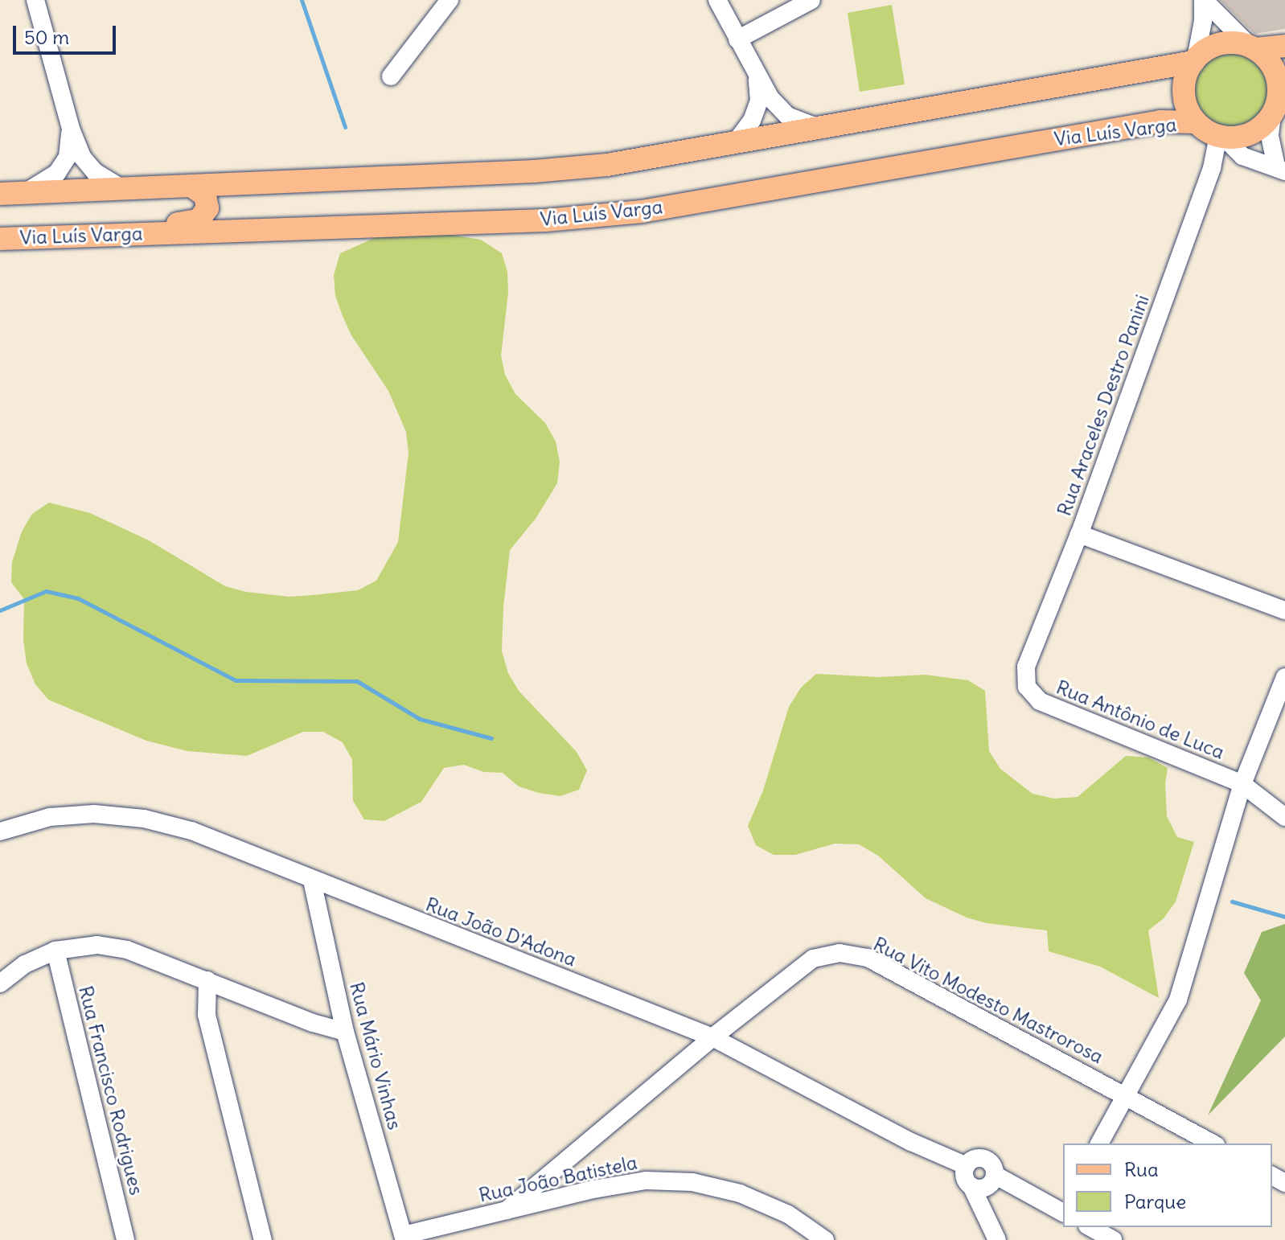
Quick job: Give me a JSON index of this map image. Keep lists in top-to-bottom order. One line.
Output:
{"streets":{"main road":["Via Luís Varga"],"street":["Rua Araceles Destro Panini","Rua Antônio de Luca","Rua João D'Adona","Rua Vito Modesto Mastrorosa","Rua Mário Vinhas","Rua Francisco Rodrigues","Rua João Batistela"]},"crossings":[["Via Luís Varga","Rua Araceles Destro Panini"],["Rua Araceles Destro Panini","Rua Antônio de Luca"],["Rua João D'Adona","Rua Vito Modesto Mastrorosa"],["Rua João D'Adona","Rua Mário Vinhas"],["Rua Vito Modesto Mastrorosa","Rua João Batistela"],["Rua Mário Vinhas","Rua João Batistela"]],"legend":["Rua","Parque"],"scale_bar":"50 m"}
